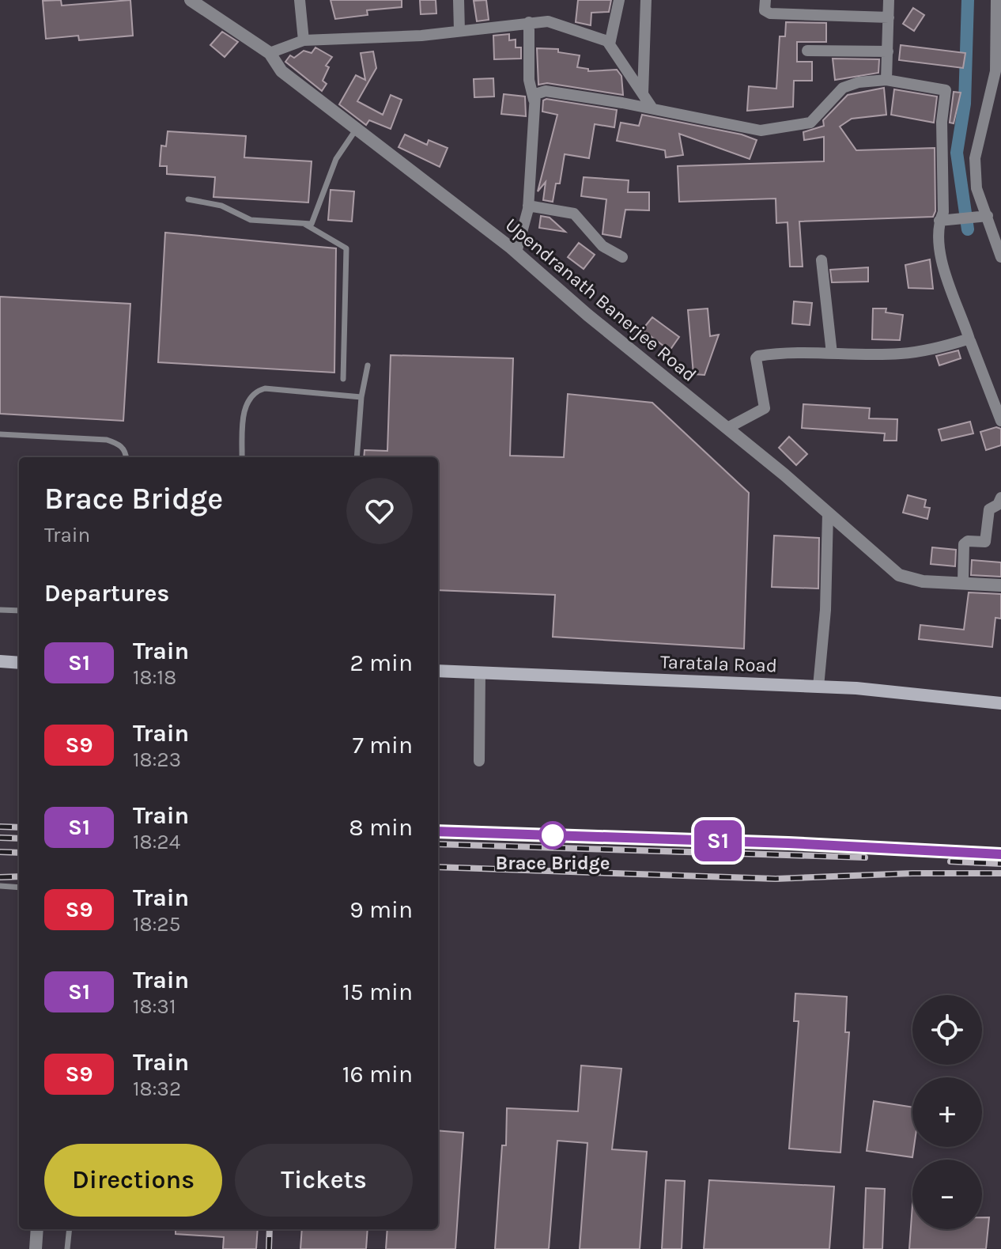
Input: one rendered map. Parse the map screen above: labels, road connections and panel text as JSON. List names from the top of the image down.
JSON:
{
  "streets": {
    "main road": ["Taratala Road"],
    "street": ["Upendranath Banerjee Road"]
  },
  "places": ["Brace Bridge"],
  "page": {
    "on_map": "S1",
    "heading": [
      ["Brace Bridge", "Train"],
      "Departures"
    ],
    "list": [
      {
        "mark": "S1",
        "name": "Train",
        "note": "18:18",
        "value": "2 min"
      },
      {
        "mark": "S9",
        "name": "Train",
        "note": "18:23",
        "value": "7 min"
      },
      {
        "mark": "S1",
        "name": "Train",
        "note": "18:24",
        "value": "8 min"
      },
      {
        "mark": "S9",
        "name": "Train",
        "note": "18:25",
        "value": "9 min"
      },
      {
        "mark": "S1",
        "name": "Train",
        "note": "18:31",
        "value": "15 min"
      },
      {
        "mark": "S9",
        "name": "Train",
        "note": "18:32",
        "value": "16 min"
      }
    ],
    "map_buttons": ["+", "−"],
    "buttons": ["Directions", "Tickets"]
  }
}
